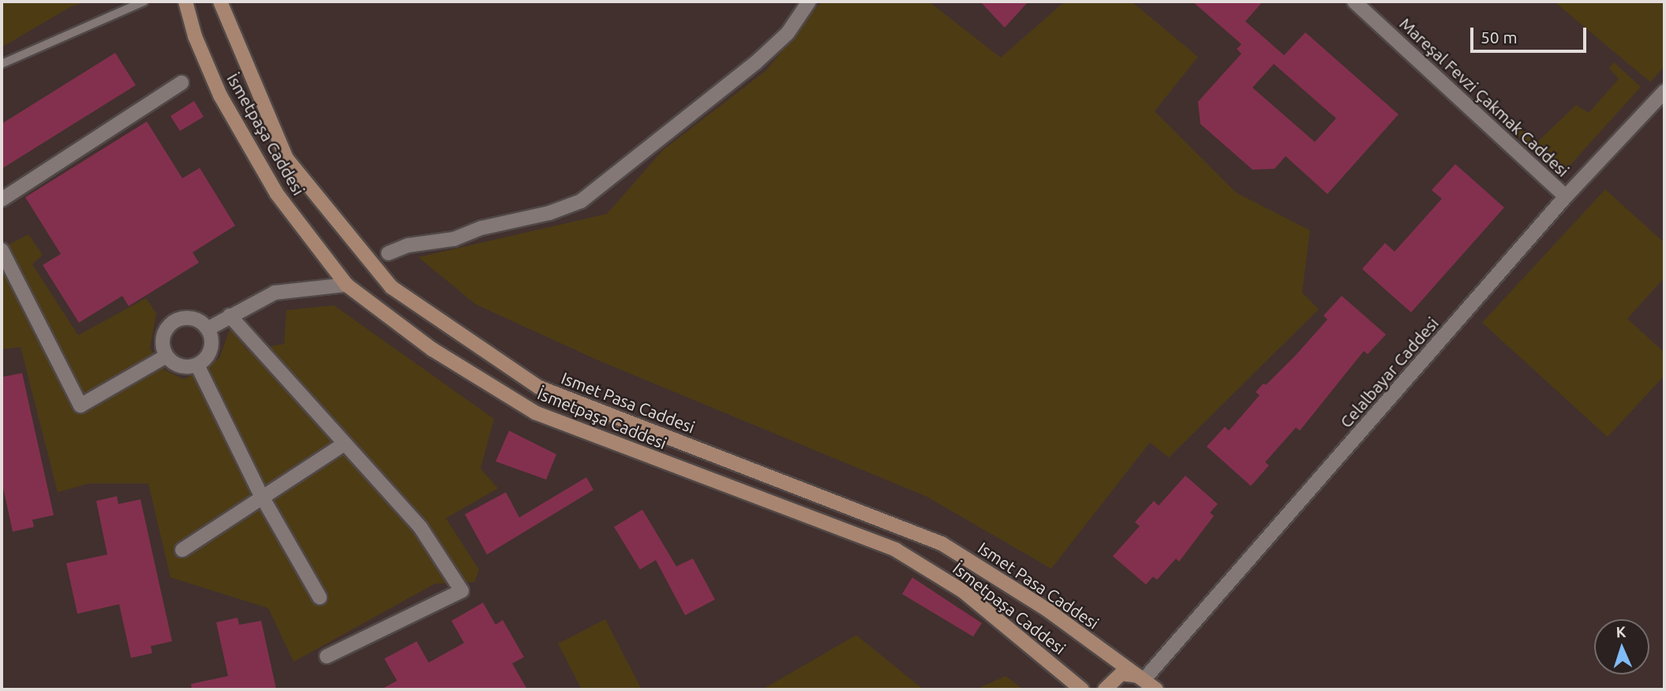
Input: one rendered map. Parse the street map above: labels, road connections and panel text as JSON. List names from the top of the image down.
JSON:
{
  "streets": {
    "main road": ["İsmetpaşa Caddesi", "Ismet Pasa Caddesi"],
    "street": ["Mareşal Fevzi Çakmak Caddesi", "Celalbayar Caddesi"]
  },
  "crossings": [
    ["Mareşal Fevzi Çakmak Caddesi", "Celalbayar Caddesi"],
    ["Celalbayar Caddesi", "Ismet Pasa Caddesi"]
  ],
  "scale_bar": "50 m",
  "north": "top"
}
